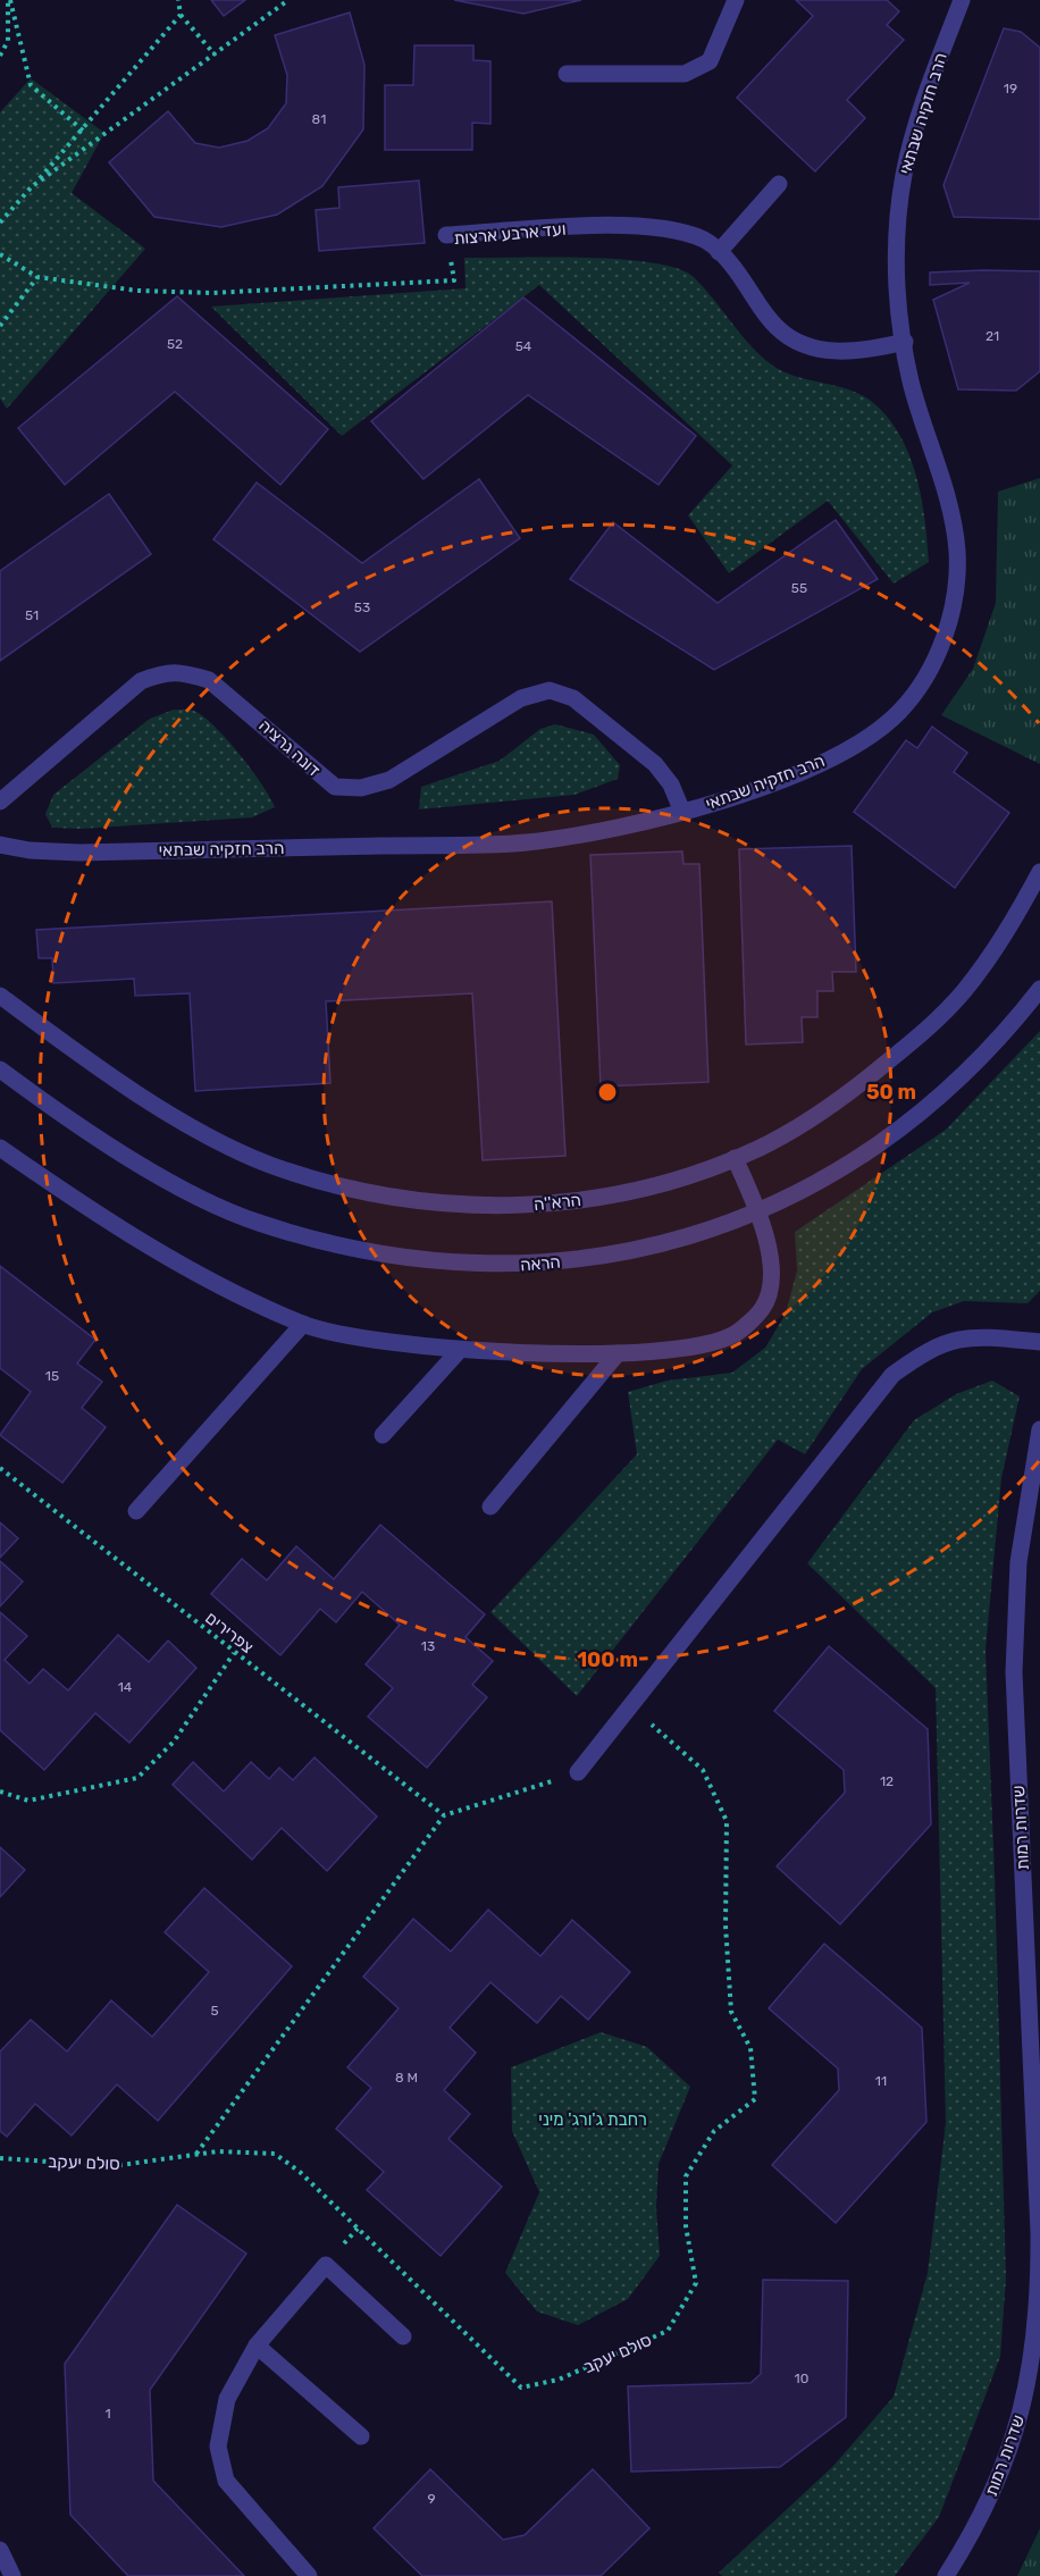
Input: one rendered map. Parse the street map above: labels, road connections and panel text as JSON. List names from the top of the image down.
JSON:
{
  "streets": {
    "street": [
      "הרב חזקיה שבתאי",
      "ועד ארבע ארצות",
      "דונה גרציה",
      "הרא''ה",
      "הראה",
      "שדרות רמות"
    ],
    "path": ["צפרירים", "סולם יעקב"]
  },
  "crossings": [
    ["הרב חזקיה שבתאי", "ועד ארבע ארצות"],
    ["הרב חזקיה שבתאי", "דונה גרציה"]
  ],
  "parks": ["רחבת ג'ורג' מיני"],
  "house_numbers": [
    "19",
    "81",
    "21",
    "52",
    "54",
    "55",
    "53",
    "51",
    "15",
    "13",
    "14",
    "12",
    "5",
    "8 M",
    "11",
    "10",
    "1",
    "9"
  ],
  "rings": ["50 m", "100 m"]
}
